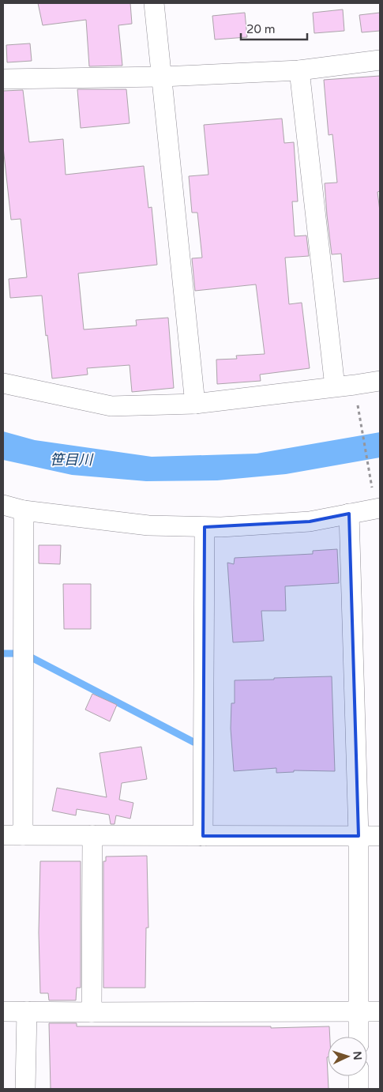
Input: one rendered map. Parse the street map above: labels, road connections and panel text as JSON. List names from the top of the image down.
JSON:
{
  "water": ["笹目川"],
  "scale_bar": "20 m",
  "north": "right"
}
